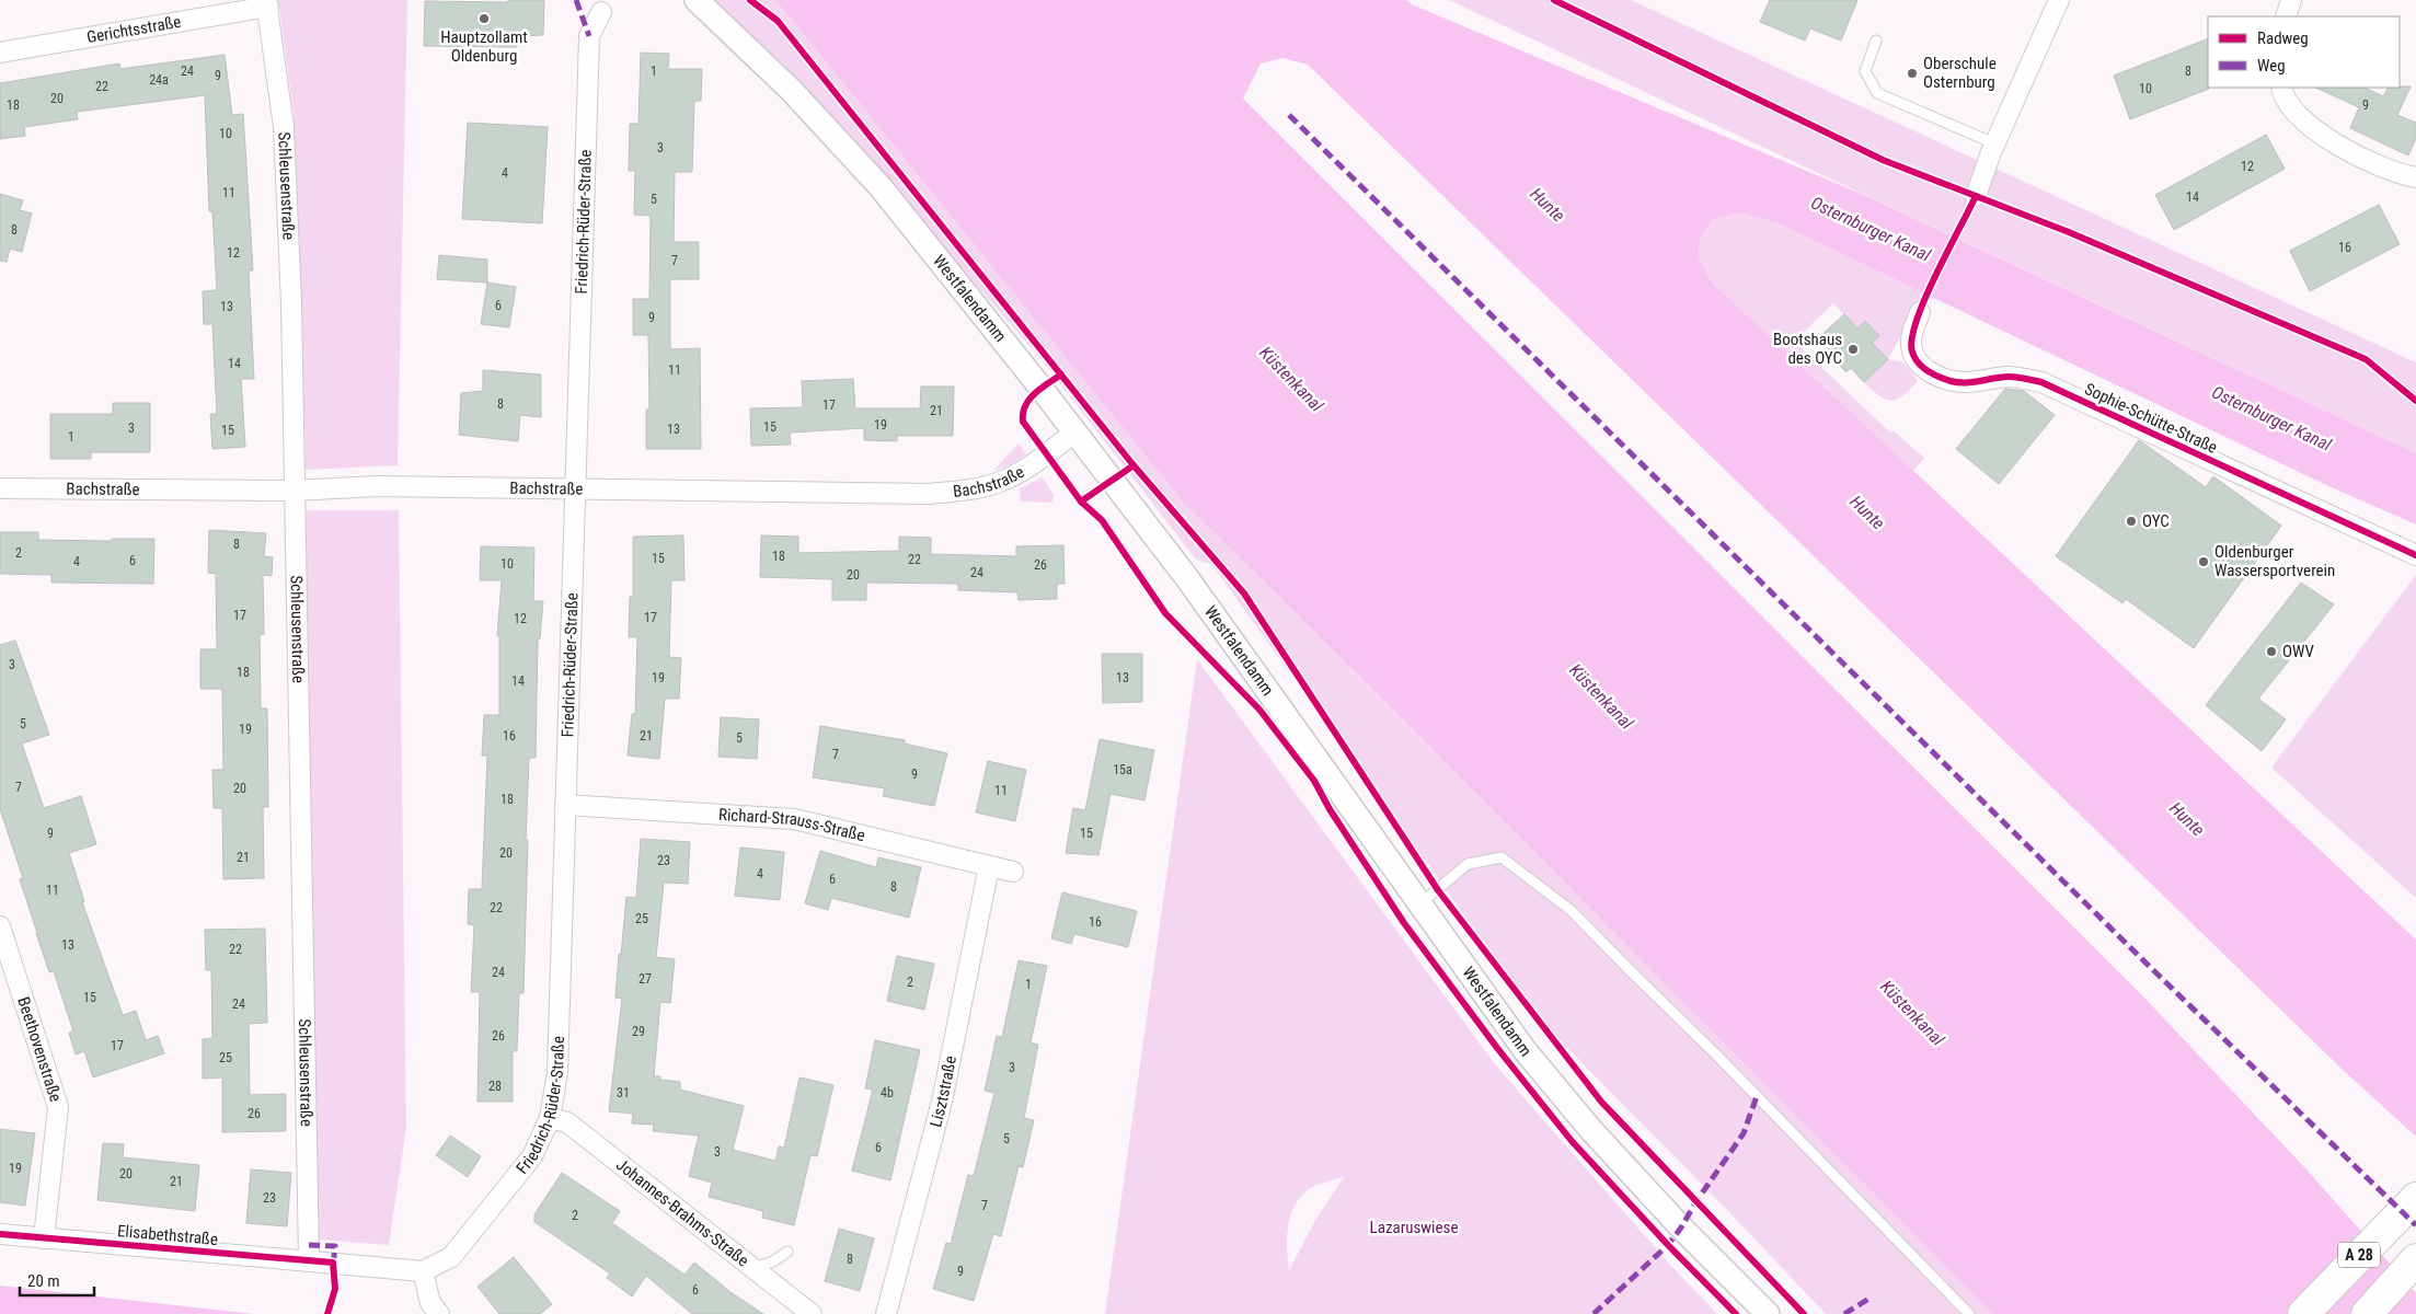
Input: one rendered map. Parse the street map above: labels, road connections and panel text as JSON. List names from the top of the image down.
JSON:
{
  "streets": {
    "highway": ["A 28"],
    "street": [
      "Gerichtsstraße",
      "Schleusenstraße",
      "Friedrich-Rüder-Straße",
      "Westfalendamm",
      "Sophie-Schütte-Straße",
      "Bachstraße",
      "Richard-Strauss-Straße",
      "Beethovenstraße",
      "Lisztstraße",
      "Johannes-Brahms-Straße",
      "Elisabethstraße"
    ]
  },
  "crossings": [
    ["Gerichtsstraße", "Schleusenstraße"],
    ["Schleusenstraße", "Bachstraße"],
    ["Schleusenstraße", "Elisabethstraße"],
    ["Friedrich-Rüder-Straße", "Bachstraße"],
    ["Friedrich-Rüder-Straße", "Richard-Strauss-Straße"],
    ["Friedrich-Rüder-Straße", "Johannes-Brahms-Straße"],
    ["Friedrich-Rüder-Straße", "Elisabethstraße"],
    ["Westfalendamm", "Bachstraße"],
    ["Richard-Strauss-Straße", "Lisztstraße"],
    ["Beethovenstraße", "Elisabethstraße"]
  ],
  "water": ["Hunte", "Osternburger Kanal", "Küstenkanal"],
  "parks": ["Lazaruswiese"],
  "places": [
    "Hauptzollamt Oldenburg",
    "Oberschule Osternburg",
    "Bootshaus des OYC",
    "OYC",
    "Oldenburger Wassersportverein",
    "OWV"
  ],
  "house_numbers": [
    "24",
    "1",
    "8",
    "9",
    "24a",
    "22",
    "10",
    "20",
    "18",
    "9",
    "10",
    "3",
    "12",
    "4",
    "11",
    "14",
    "5",
    "8",
    "16",
    "12",
    "7",
    "6",
    "13",
    "9",
    "14",
    "11",
    "8",
    "17",
    "21",
    "19",
    "15",
    "3",
    "13",
    "15",
    "1",
    "8",
    "2",
    "18",
    "15",
    "22",
    "6",
    "4",
    "10",
    "26",
    "24",
    "20",
    "17",
    "17",
    "12",
    "3",
    "18",
    "19",
    "13",
    "14",
    "5",
    "19",
    "16",
    "21",
    "5",
    "7",
    "15a",
    "9",
    "7",
    "20",
    "11",
    "18",
    "9",
    "15",
    "20",
    "21",
    "23",
    "4",
    "6",
    "8",
    "11",
    "22",
    "25",
    "16",
    "13",
    "22",
    "24",
    "27",
    "2",
    "1",
    "15",
    "24",
    "29",
    "26",
    "17",
    "25",
    "3",
    "28",
    "31",
    "4b",
    "26",
    "5",
    "6",
    "3",
    "19",
    "20",
    "21",
    "23",
    "7",
    "2",
    "8",
    "9",
    "6"
  ],
  "legend": ["Radweg", "Weg"],
  "scale_bar": "20 m"
}
